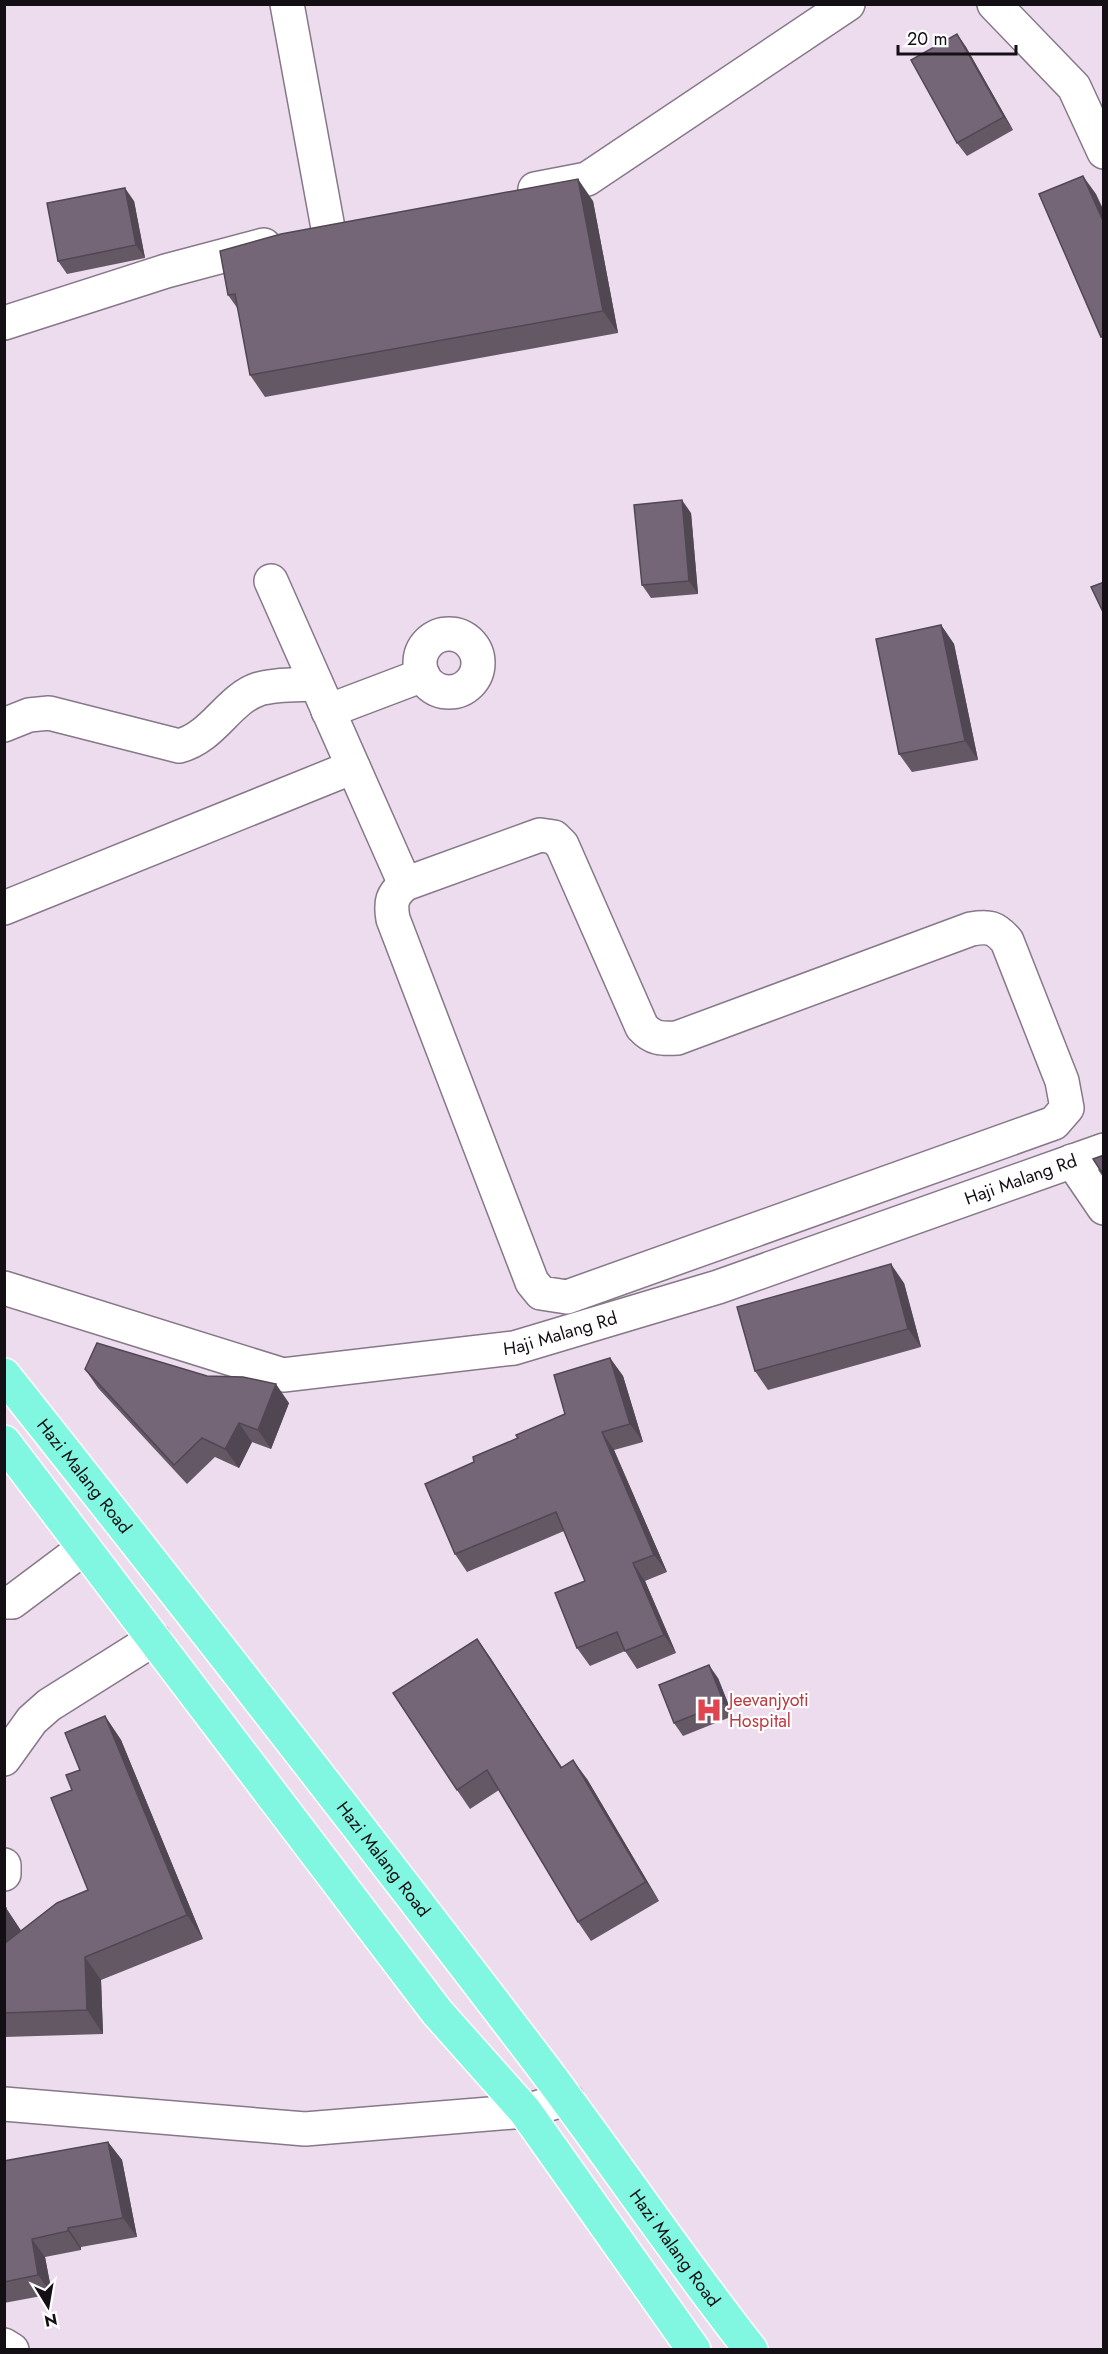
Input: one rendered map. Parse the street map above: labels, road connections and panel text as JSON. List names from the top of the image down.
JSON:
{
  "streets": {
    "main road": ["Hazi Malang Road"],
    "street": ["Haji Malang Rd"]
  },
  "places": {
    "hospital": ["Jeevanjyoti Hospital"]
  },
  "scale_bar": "20 m",
  "north": "bottom"
}
